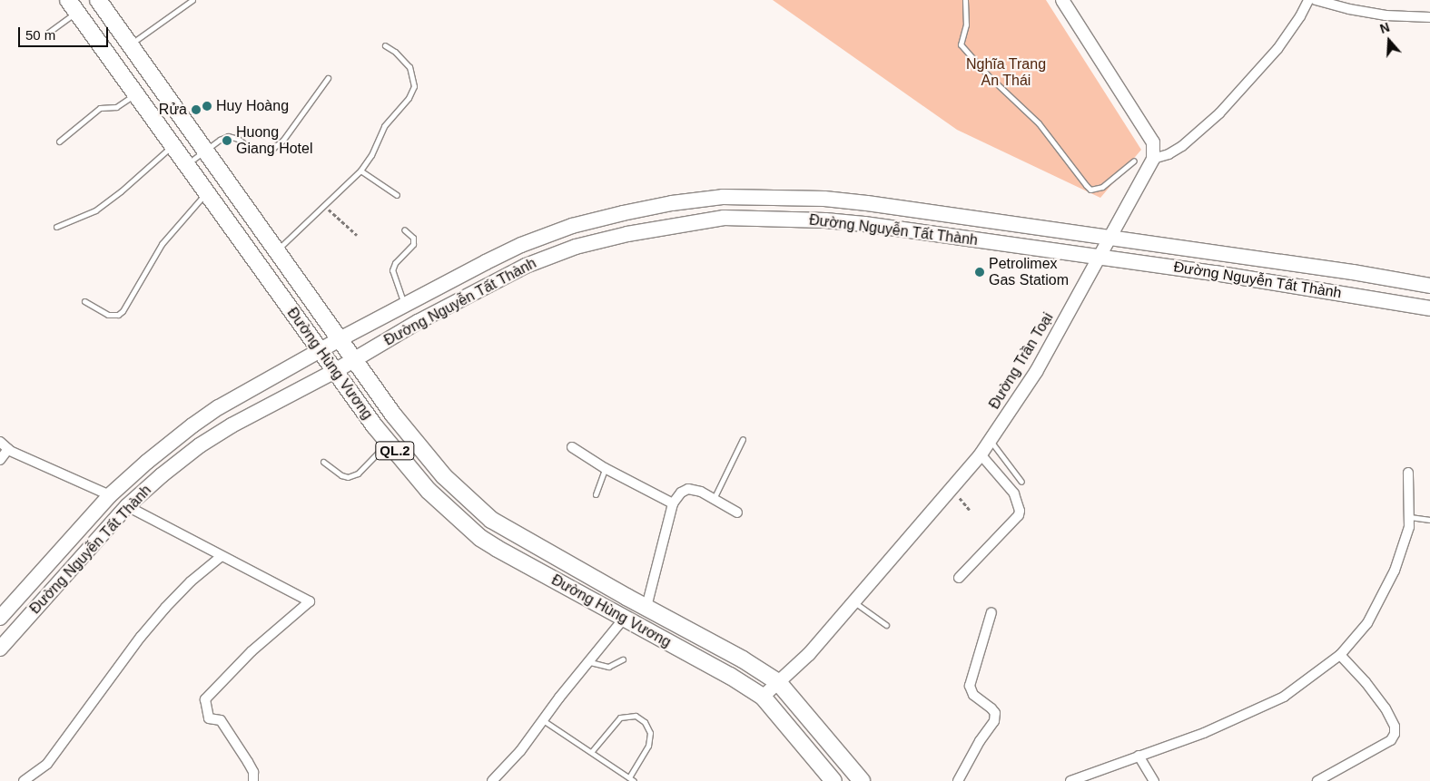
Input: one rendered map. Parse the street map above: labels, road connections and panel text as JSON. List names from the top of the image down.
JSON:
{
  "streets": {
    "highway": ["Đường Hùng Vương", "QL.2"],
    "main road": ["Đường Nguyễn Tất Thành"],
    "street": ["Đường Trần Toại"]
  },
  "crossings": [
    ["Đường Nguyễn Tất Thành", "Đường Trần Toại"],
    ["Đường Nguyễn Tất Thành", "Đường Hùng Vương"],
    ["Đường Trần Toại", "Đường Hùng Vương"]
  ],
  "parks": ["Nghĩa Trang An Thái"],
  "places": [
    "Huy Hoàng",
    "Rửa",
    "Huong Giang Hotel",
    "Petrolimex Gas Statiom"
  ],
  "scale_bar": "50 m",
  "north": "top"
}
